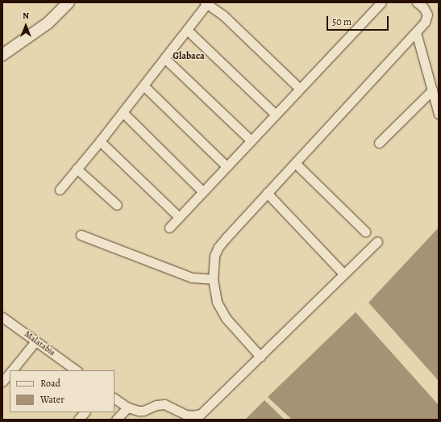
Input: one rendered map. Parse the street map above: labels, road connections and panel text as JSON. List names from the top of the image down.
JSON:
{
  "streets": {
    "street": ["Malatabis"]
  },
  "districts": ["Glabaca"],
  "legend": ["Road", "Water"],
  "scale_bar": "50 m",
  "north": "top"
}
